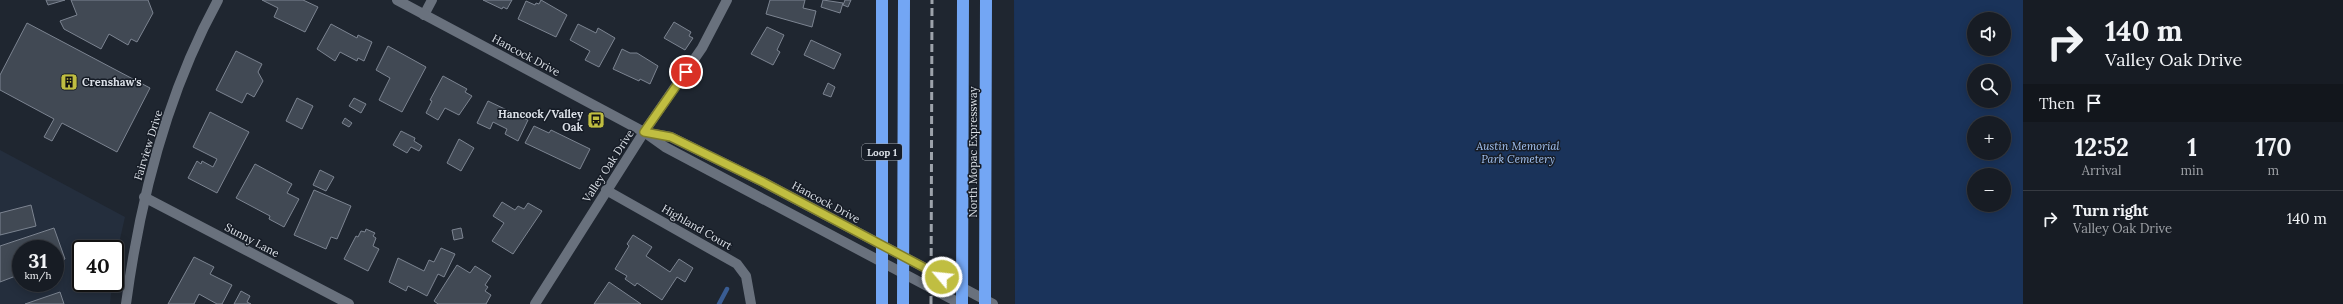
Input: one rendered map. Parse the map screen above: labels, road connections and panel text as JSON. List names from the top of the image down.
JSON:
{
  "streets": {
    "highway": ["Loop 1", "North Mopac Expressway"],
    "street": [
      "Hancock Drive",
      "Fairview Drive",
      "Valley Oak Drive",
      "Highland Court",
      "Sunny Lane"
    ]
  },
  "crossings": [
    ["Hancock Drive", "Valley Oak Drive"],
    ["Fairview Drive", "Sunny Lane"],
    ["Valley Oak Drive", "Highland Court"]
  ],
  "parks": ["Austin Memorial Park Cemetery"],
  "places": {
    "building": ["Crenshaw's"],
    "bus stop": ["Hancock/Valley Oak"]
  },
  "page": {
    "turn": ["140 m", "Valley Oak Drive"],
    "map_buttons": ["+", "−"],
    "then": "Then",
    "eta": [
      "12:52",
      "Arrival",
      "1",
      "min",
      "170",
      "m"
    ],
    "list": [
      {
        "name": "Turn right",
        "note": "Valley Oak Drive",
        "value": "140 m"
      }
    ],
    "speed": "31 km/h",
    "limit": "40"
  }
}
